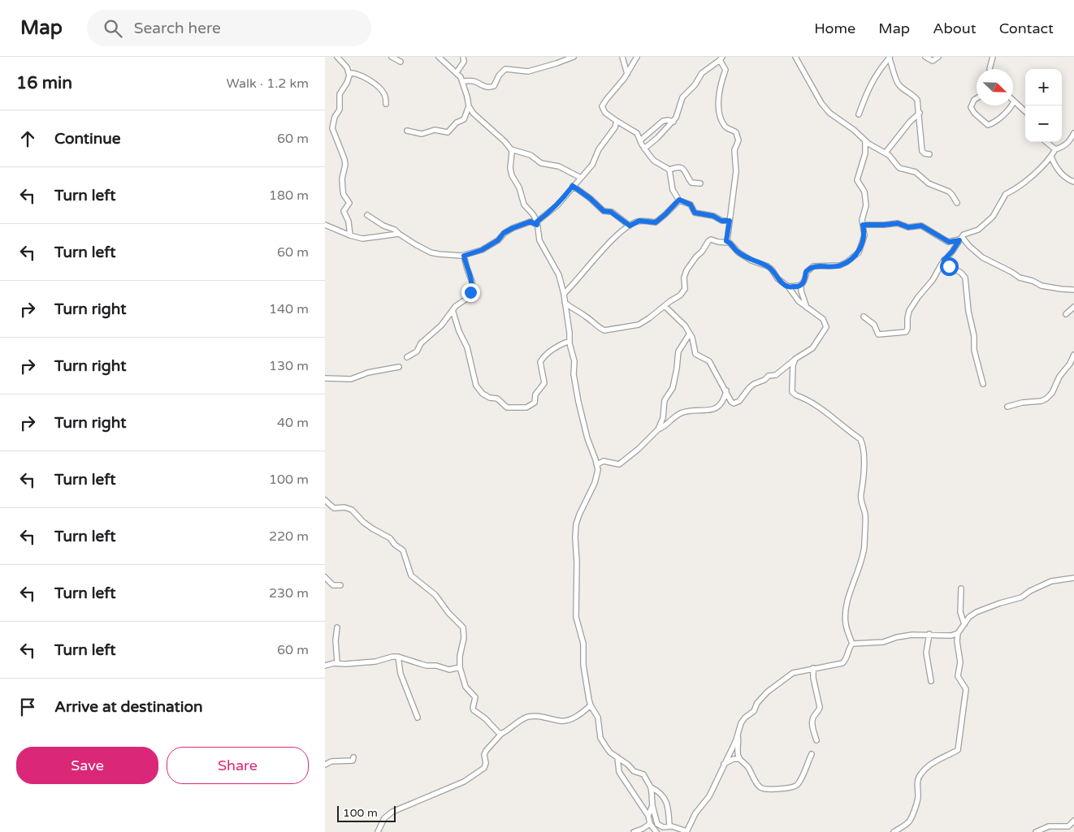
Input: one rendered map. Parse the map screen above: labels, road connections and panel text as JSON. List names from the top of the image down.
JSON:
{
  "scale_bar": "100 m",
  "north": "bottom right",
  "page": {
    "header": "Map",
    "search": "Search here",
    "nav": [
      "Home",
      "Map",
      "About",
      "Contact"
    ],
    "heading": ["16 min", "Walk · 1.2 km"],
    "map_buttons": ["+", "−"],
    "list": [
      ["Continue", "60 m"],
      ["Turn left", "180 m"],
      ["Turn left", "60 m"],
      ["Turn right", "140 m"],
      ["Turn right", "130 m"],
      ["Turn right", "40 m"],
      ["Turn left", "100 m"],
      ["Turn left", "220 m"],
      ["Turn left", "230 m"],
      ["Turn left", "60 m"],
      "Arrive at destination"
    ],
    "buttons": ["Save", "Share"],
    "scale": "100 m"
  }
}
